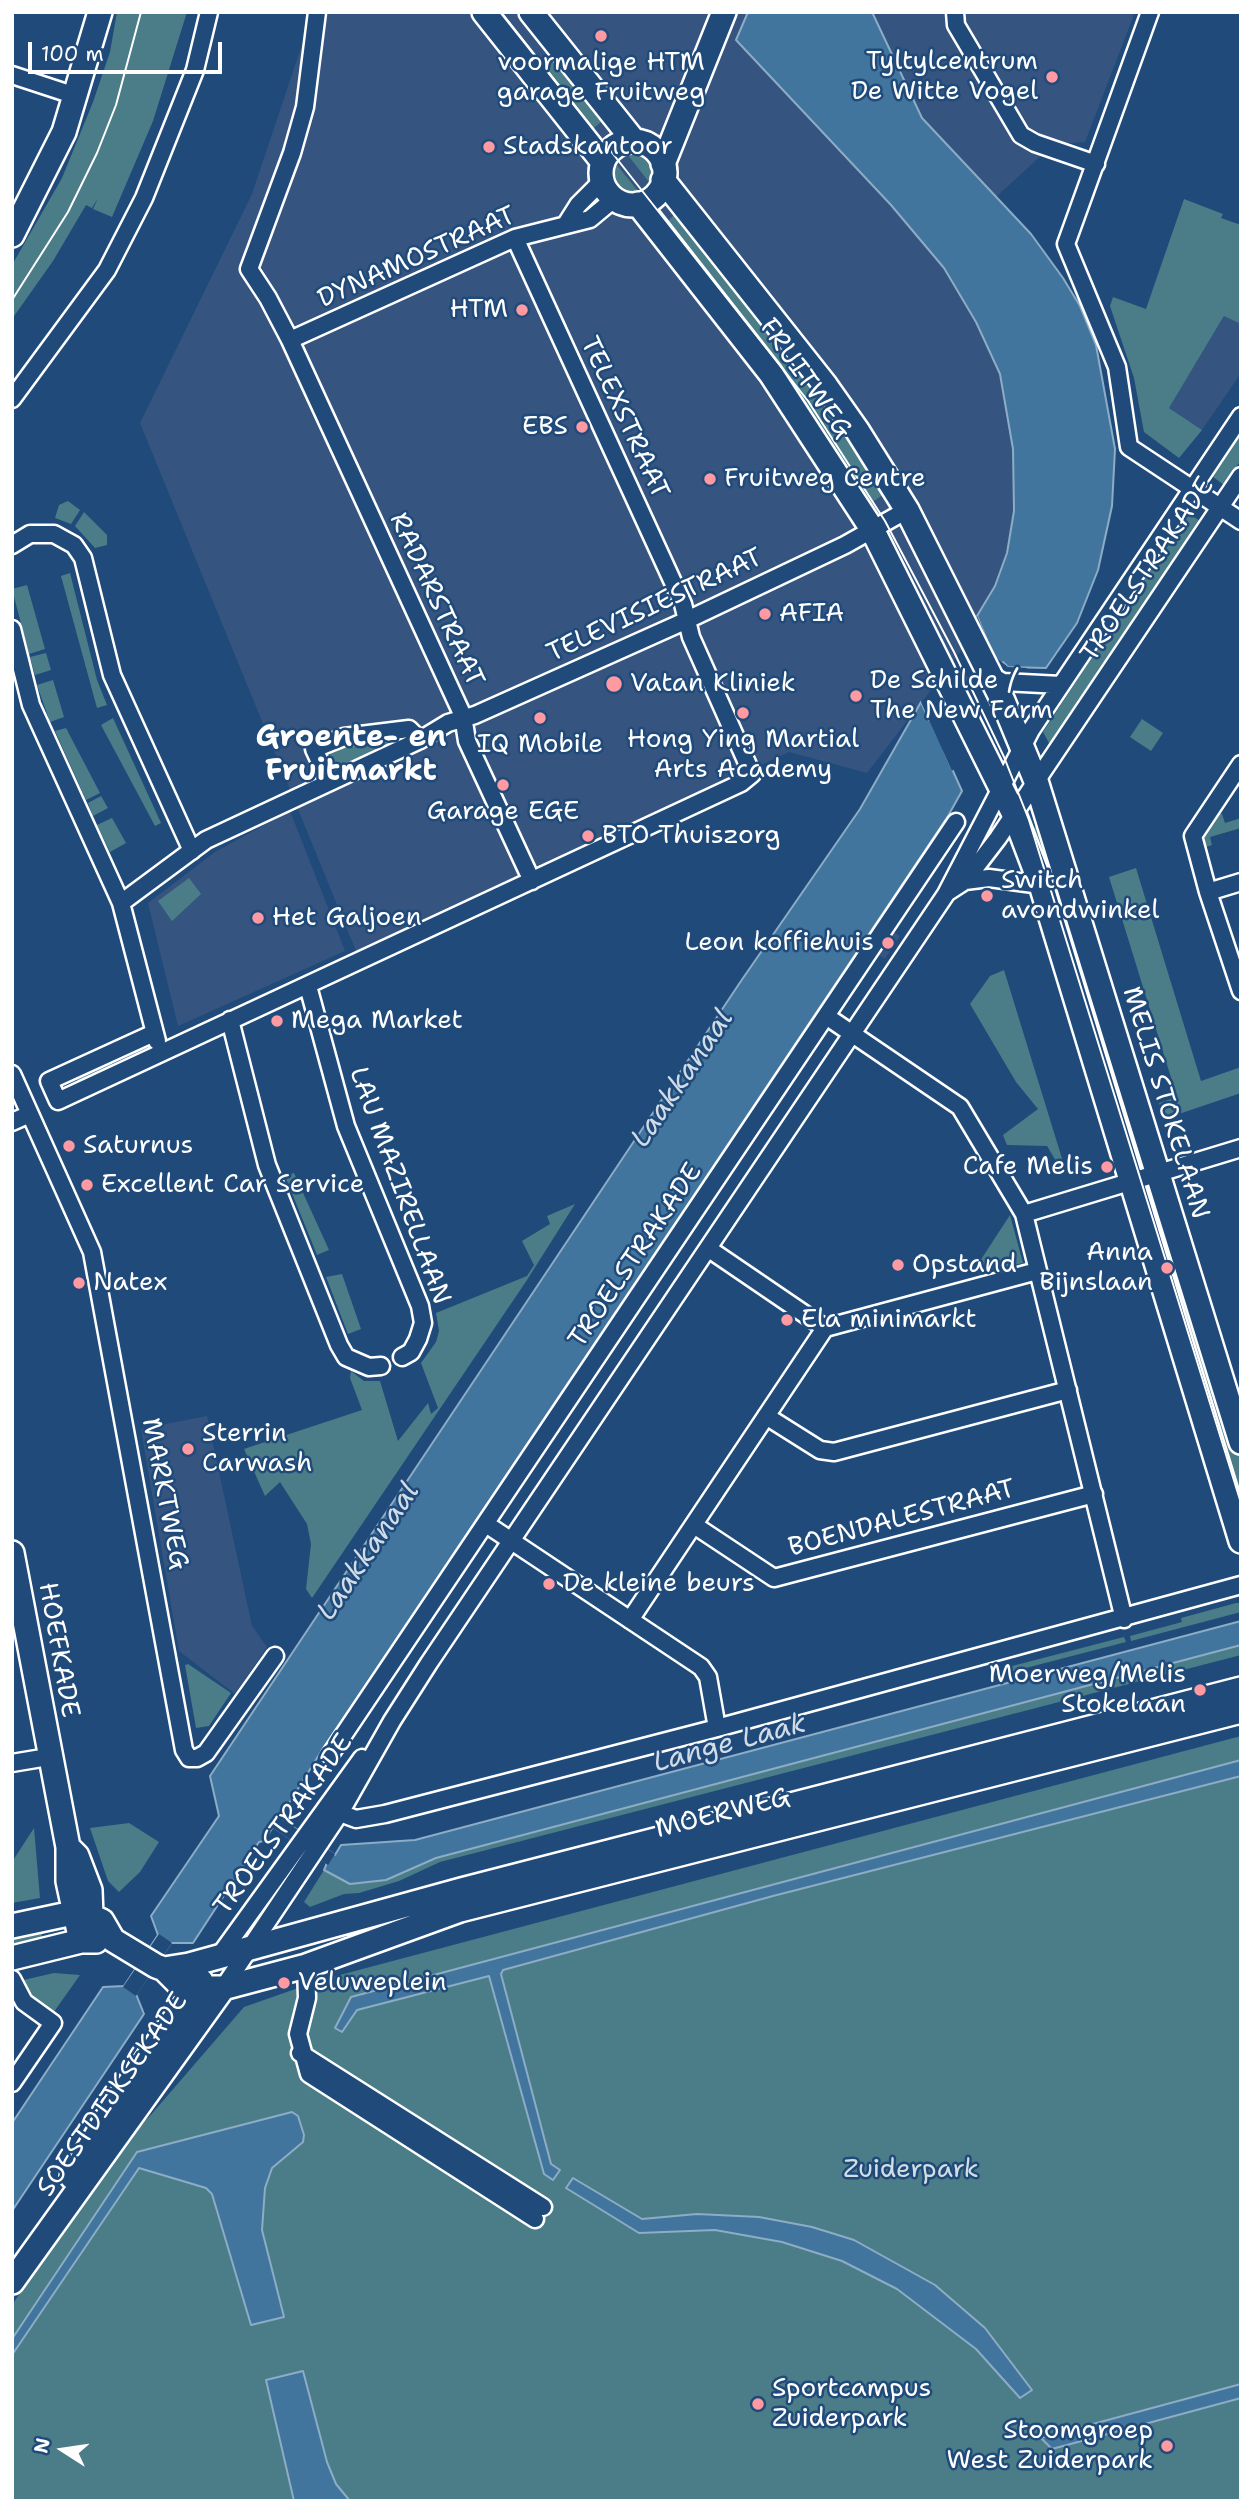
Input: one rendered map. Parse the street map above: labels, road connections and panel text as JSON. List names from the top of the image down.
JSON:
{
  "streets": {
    "street": [
      "DYNAMOSTRAAT",
      "FRUITWEG",
      "TELEXSTRAAT",
      "TROELSTRAKADE",
      "RADARSTRAAT",
      "TELEVISIESTRAAT",
      "MELIS STOKELAAN",
      "LAU MAZIRELLAAN",
      "MARKTWEG",
      "BOENDALESTRAAT",
      "HOEFKADE",
      "MOERWEG",
      "SOESTDIJKSEKADE"
    ]
  },
  "crossings": [
    ["DYNAMOSTRAAT", "FRUITWEG"],
    ["DYNAMOSTRAAT", "TELEXSTRAAT"],
    ["DYNAMOSTRAAT", "RADARSTRAAT"],
    ["FRUITWEG", "TROELSTRAKADE"],
    ["FRUITWEG", "TELEVISIESTRAAT"],
    ["FRUITWEG", "MELIS STOKELAAN"],
    ["TELEXSTRAAT", "TELEVISIESTRAAT"],
    ["TROELSTRAKADE", "MELIS STOKELAAN"],
    ["TROELSTRAKADE", "MOERWEG"],
    ["RADARSTRAAT", "TELEVISIESTRAAT"],
    ["MOERWEG", "SOESTDIJKSEKADE"]
  ],
  "districts": ["Groente- en Fruitmarkt"],
  "water": ["Laakkanaal", "Lange Laak"],
  "parks": ["Zuiderpark"],
  "places": [
    "voormalige HTM garage Fruitweg",
    "Tyltylcentrum De Witte Vogel",
    "Stadskantoor",
    "HTM",
    "EBS",
    "Fruitweg Centre",
    "AFIA",
    "Vatan Kliniek",
    "De Schilde / The New Farm",
    "Hong Ying Martial Arts Academy",
    "IQ Mobile",
    "Garage EGE",
    "BTO Thuiszorg",
    "Switch avondwinkel",
    "Het Galjoen",
    "Leon koffiehuis",
    "Mega Market",
    "Saturnus",
    "Cafe Melis",
    "Excellent Car Service",
    "Opstand",
    "Anna Bijnslaan",
    "Natex",
    "Ela minimarkt",
    "Sterrin Carwash",
    "De kleine beurs",
    "Moerweg/Melis Stokelaan",
    "Veluweplein",
    "Sportcampus Zuiderpark",
    "Stoomgroep West Zuiderpark"
  ],
  "scale_bar": "100 m",
  "north": "left"
}
